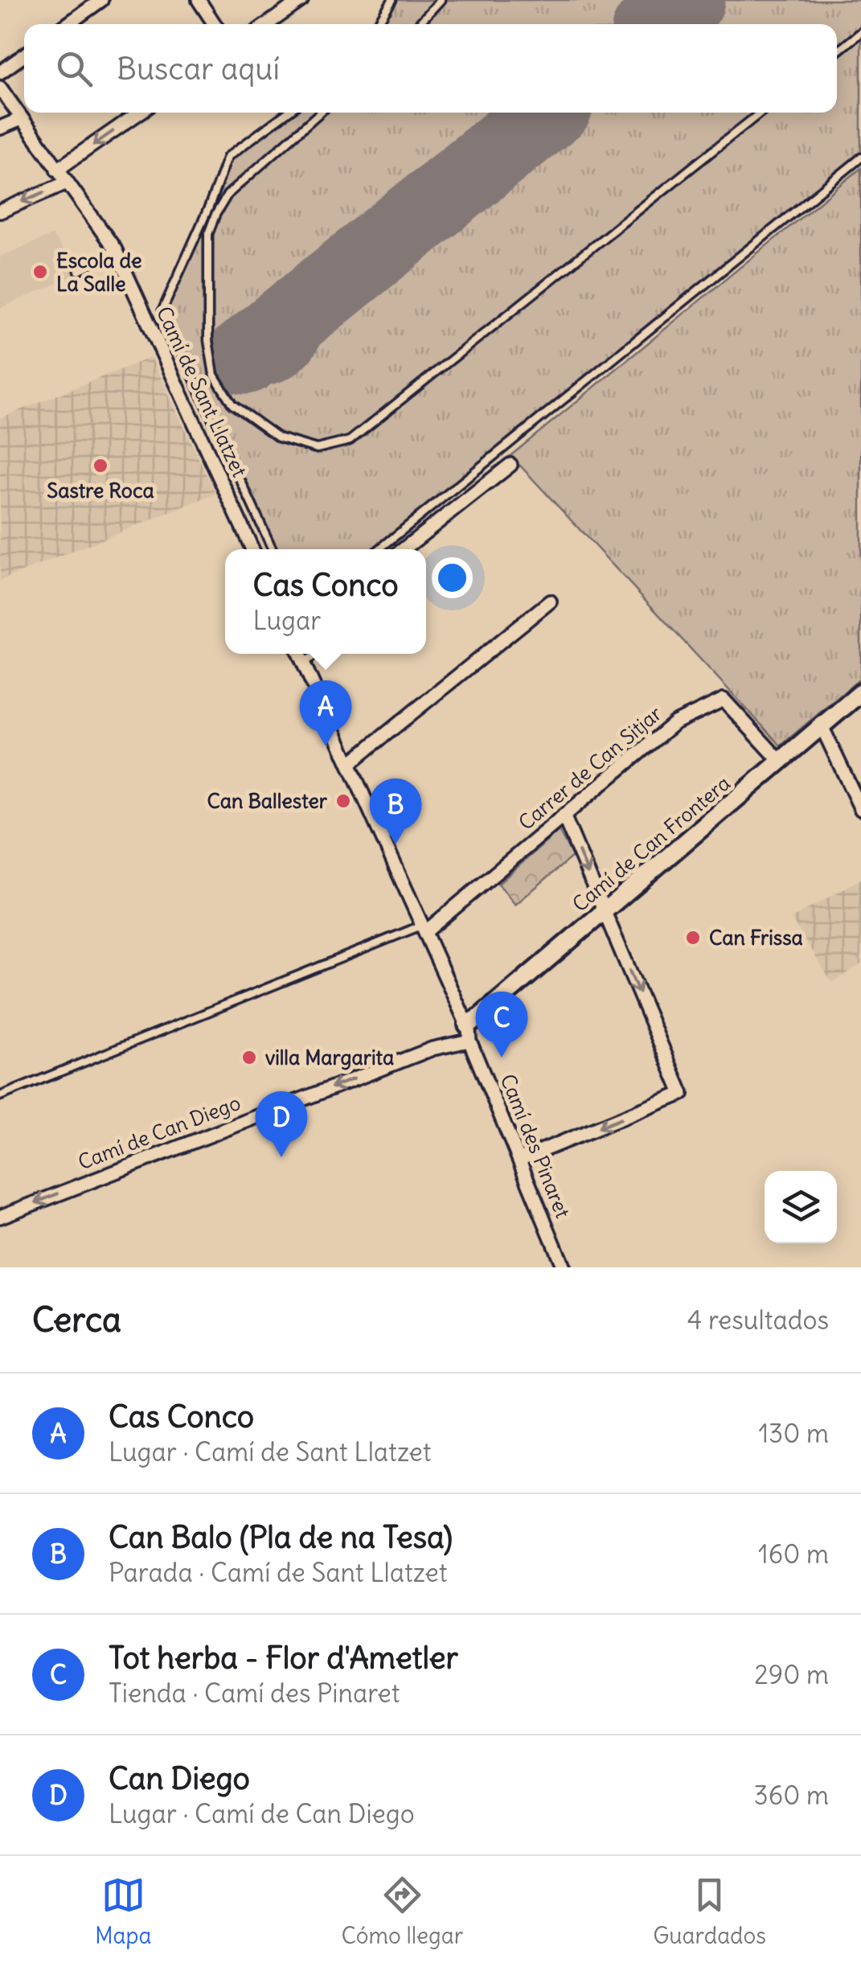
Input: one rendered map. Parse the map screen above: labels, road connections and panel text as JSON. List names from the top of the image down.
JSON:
{
  "streets": {
    "street": [
      "Camí de Sant Llatzet",
      "Carrer de Can Sitjar",
      "Camí de Can Frontera",
      "Camí de Can Diego",
      "Camí des Pinaret"
    ]
  },
  "crossings": [
    ["Carrer de Can Sitjar", "Camí de Can Frontera"],
    ["Camí de Can Frontera", "Camí de Can Diego"],
    ["Camí de Can Frontera", "Camí des Pinaret"],
    ["Camí de Can Diego", "Camí des Pinaret"]
  ],
  "one_way": ["Camí de Can Diego"],
  "places": [
    "Escola de La Salle",
    "Sastre Roca",
    "Can Ballester",
    "Can Frissa",
    "villa Margarita"
  ],
  "page": {
    "search": "Buscar aquí",
    "popup": ["Cas Conco", "Lugar"],
    "pins": [
      "A",
      "B",
      "C",
      "D"
    ],
    "heading": ["Cerca", "4 resultados"],
    "list": [
      {
        "mark": "A",
        "name": "Cas Conco",
        "note": "Lugar · Camí de Sant Llatzet",
        "value": "130 m"
      },
      {
        "mark": "B",
        "name": "Can Balo (Pla de na Tesa)",
        "note": "Parada · Camí de Sant Llatzet",
        "value": "160 m"
      },
      {
        "mark": "C",
        "name": "Tot herba - Flor d'Ametler",
        "note": "Tienda · Camí des Pinaret",
        "value": "290 m"
      },
      {
        "mark": "D",
        "name": "Can Diego",
        "note": "Lugar · Camí de Can Diego",
        "value": "360 m"
      }
    ],
    "nav": ["Mapa", "Cómo llegar", "Guardados"]
  }
}
